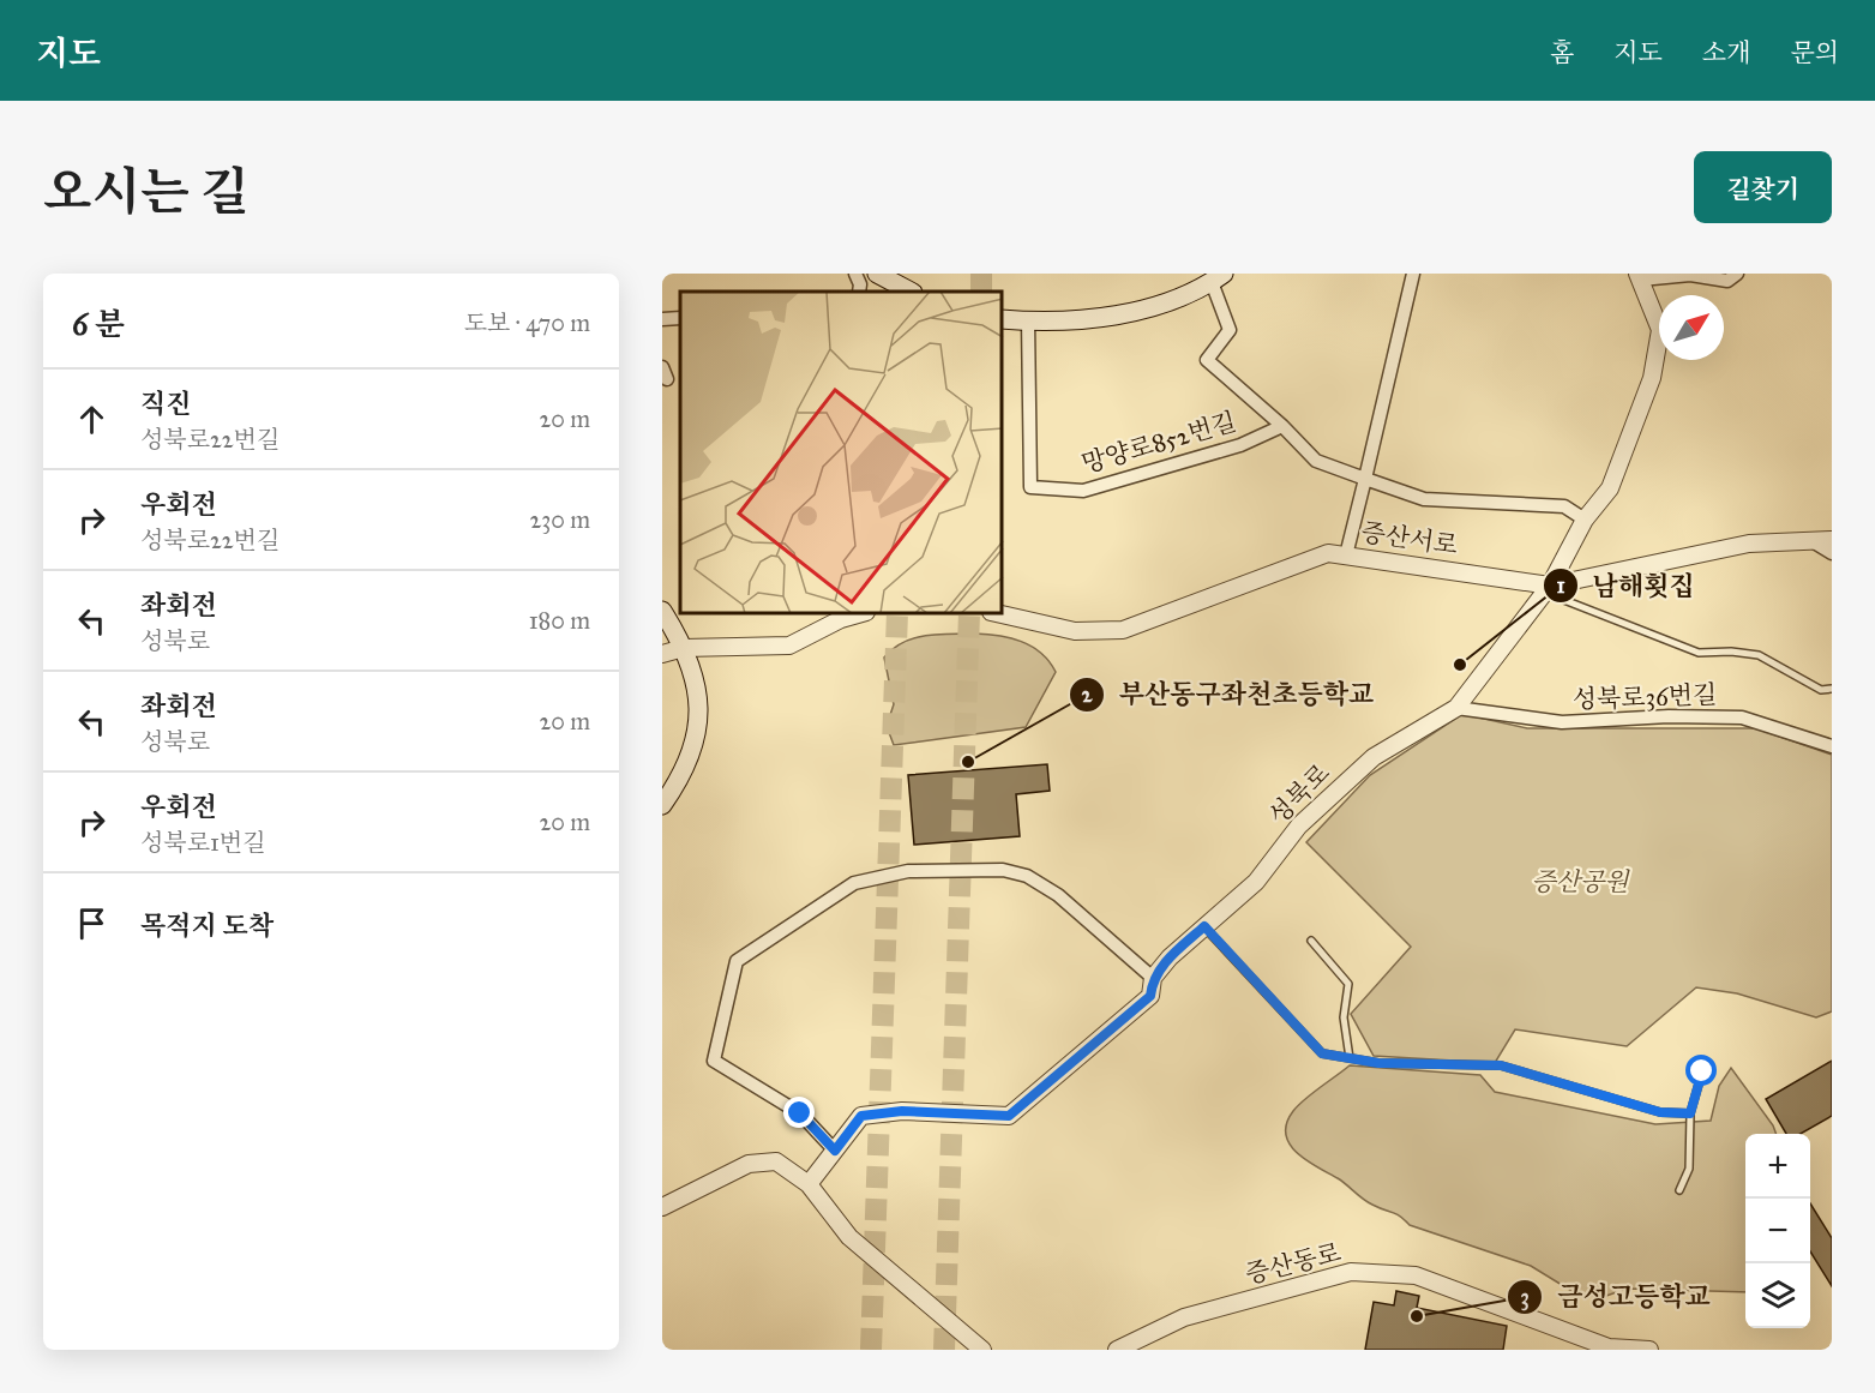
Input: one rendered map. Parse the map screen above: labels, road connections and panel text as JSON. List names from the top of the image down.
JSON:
{
  "streets": {
    "street": [
      "망양로852번길",
      "증산서로",
      "성북로36번길",
      "성북로",
      "증산동로"
    ]
  },
  "crossings": [
    ["증산서로", "성북로"],
    ["성북로36번길", "성북로"]
  ],
  "parks": ["증산공원"],
  "places": ["남해횟집", "부산동구좌천초등학교", "금성고등학교"],
  "north": "top right",
  "page": {
    "header": "지도",
    "nav": [
      "홈",
      "지도",
      "소개",
      "문의"
    ],
    "title": "오시는 길",
    "buttons": "길찾기",
    "heading": ["6 분", "도보 · 470 m"],
    "list": [
      ["직진", "성북로22번길", "20 m"],
      ["우회전", "성북로22번길", "230 m"],
      ["좌회전", "성북로", "180 m"],
      ["좌회전", "성북로", "20 m"],
      ["우회전", "성북로1번길", "20 m"],
      "목적지 도착"
    ],
    "map_buttons": ["+", "−"]
  }
}
